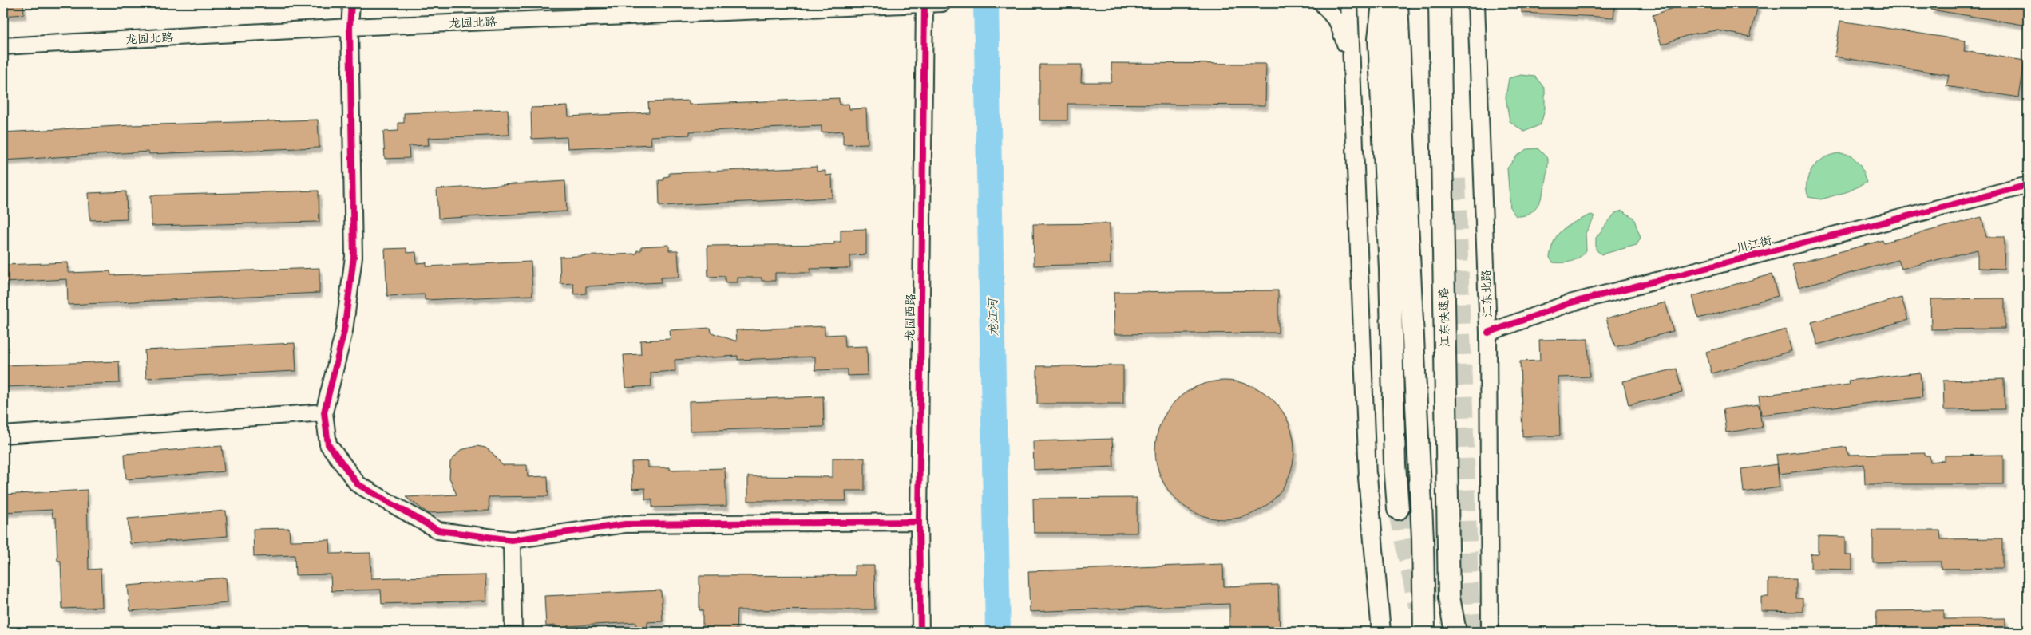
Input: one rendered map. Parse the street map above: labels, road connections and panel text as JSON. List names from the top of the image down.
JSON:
{
  "streets": {
    "highway": ["江东快速路"],
    "main road": [
      "龙园北路",
      "川江街",
      "江东北路",
      "龙园西路"
    ]
  },
  "crossings": [
    ["龙园北路", "龙园西路"],
    ["川江街", "江东北路"]
  ],
  "water": ["龙江河"]
}
